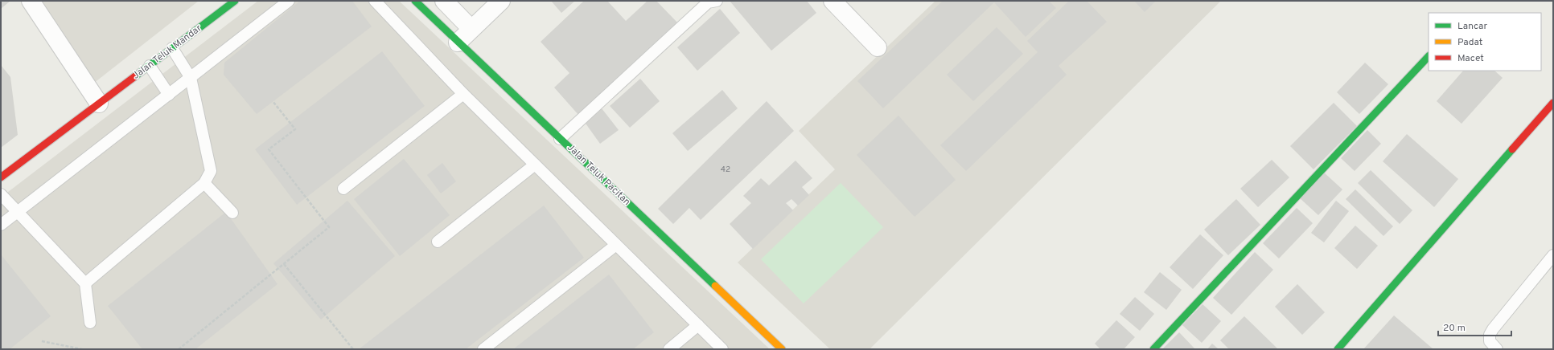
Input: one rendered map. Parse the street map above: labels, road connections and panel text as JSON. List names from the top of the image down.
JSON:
{
  "streets": {
    "street": ["Jalan Teluk Mandar", "Jalan Teluk Pacitan"]
  },
  "house_numbers": ["42"],
  "legend": ["Lancar", "Padat", "Macet"],
  "scale_bar": "20 m"
}
